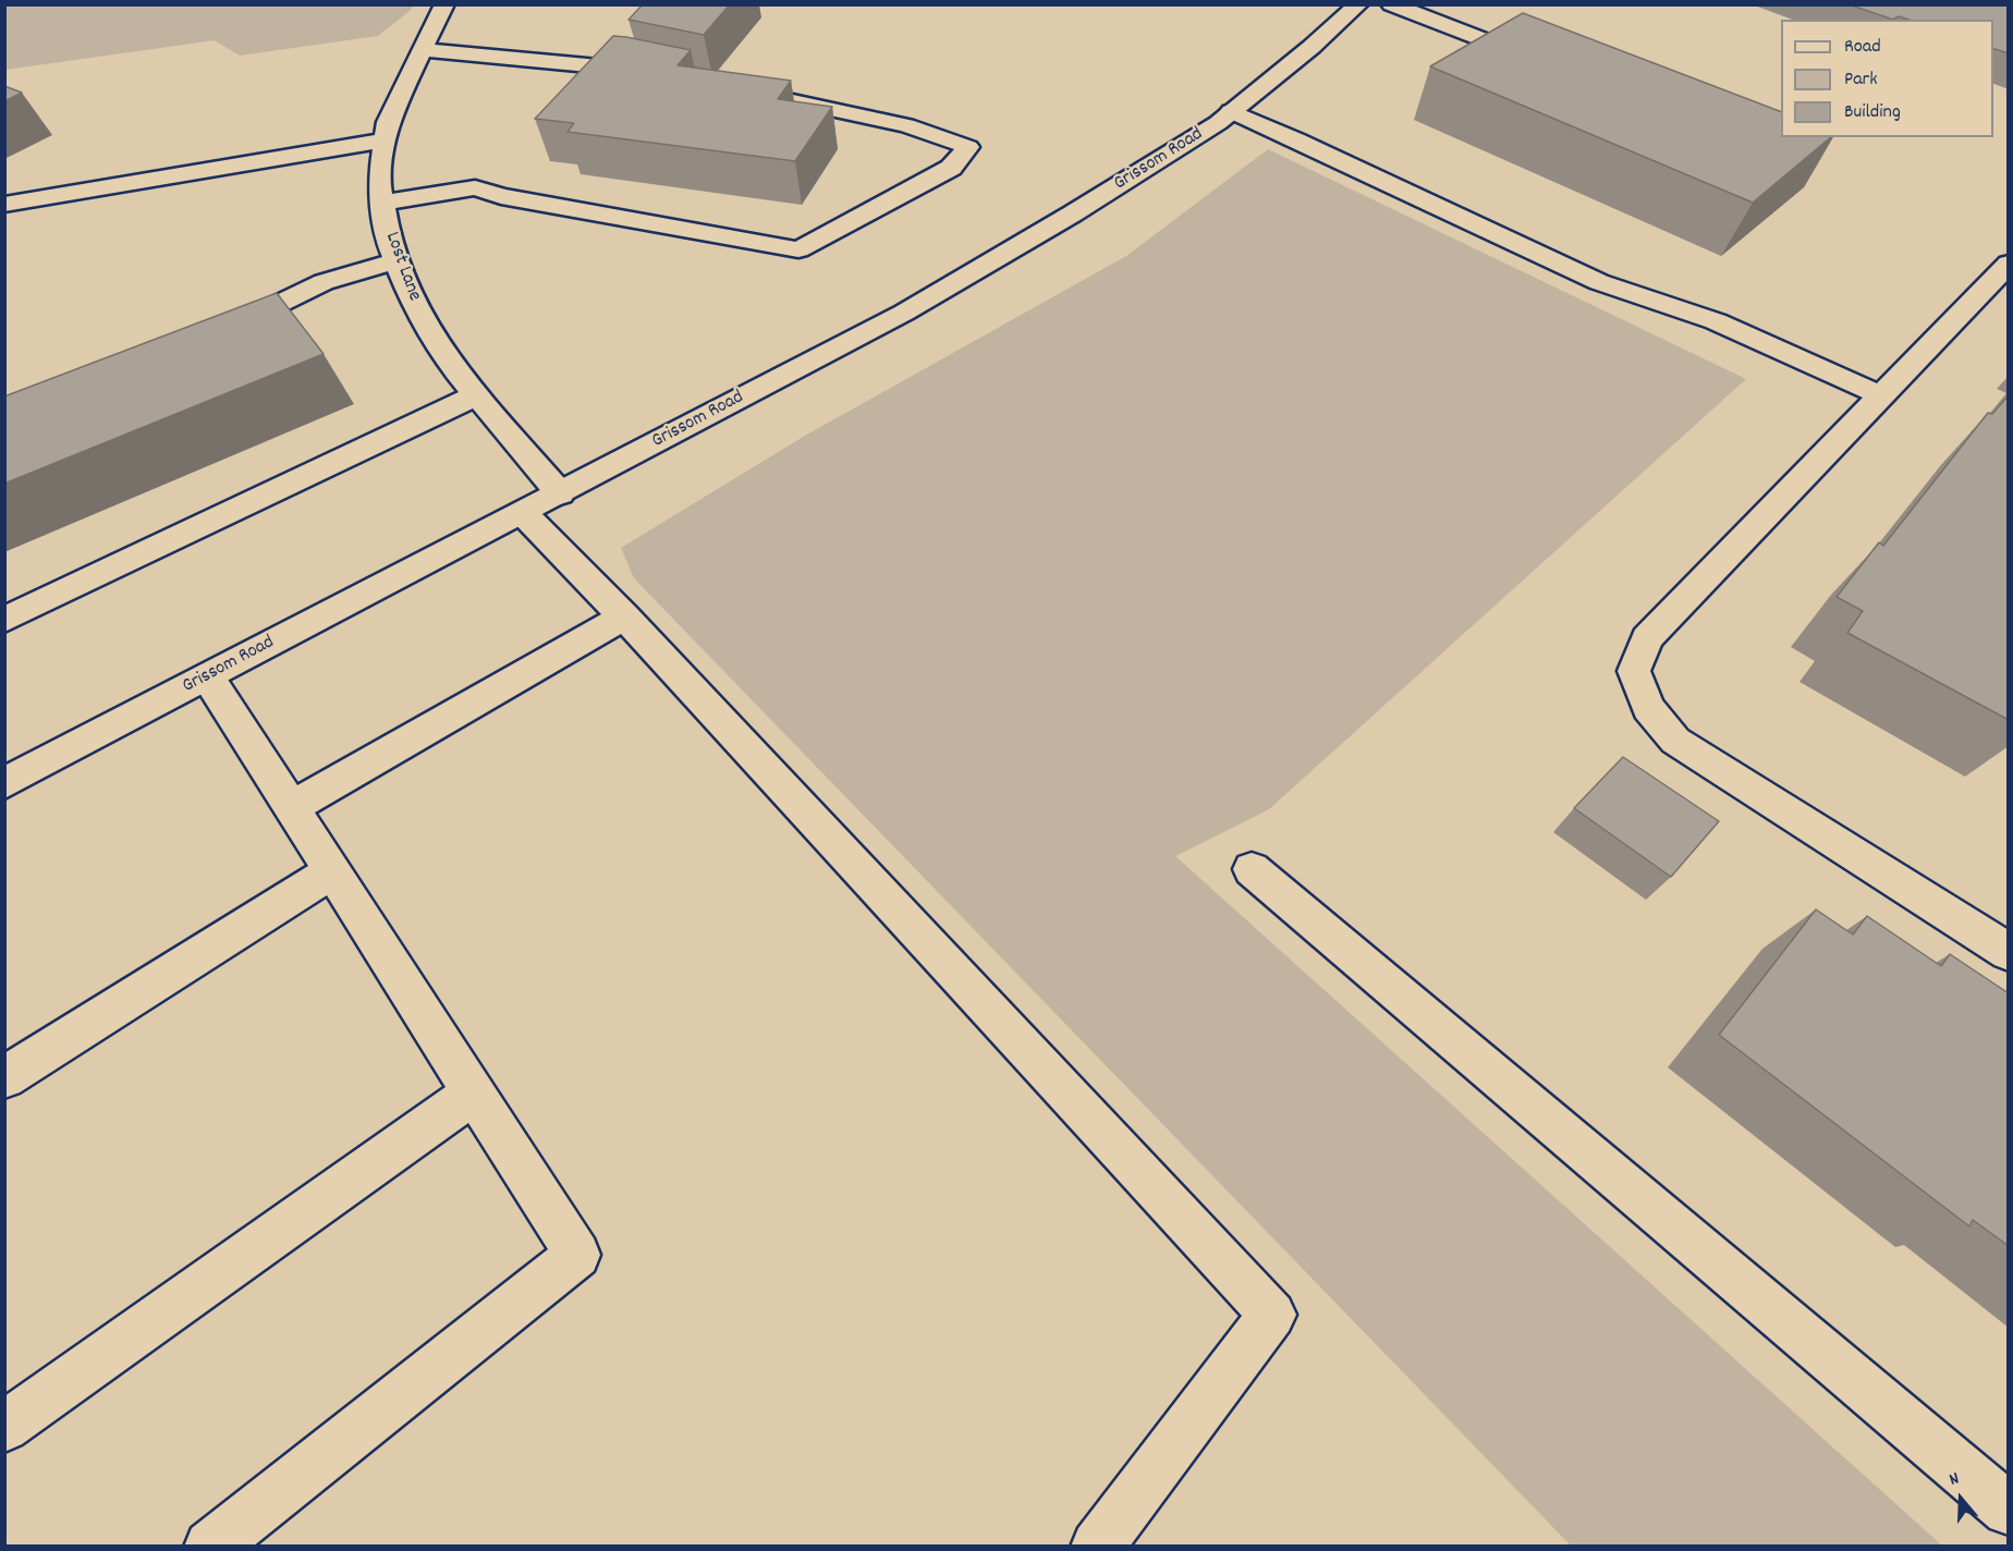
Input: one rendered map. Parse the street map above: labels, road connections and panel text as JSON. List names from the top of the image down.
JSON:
{
  "streets": {
    "main road": ["Grissom Road", "Lost Lane"]
  },
  "crossings": [
    ["Grissom Road", "Lost Lane"]
  ],
  "legend": ["Road", "Park", "Building"],
  "north": "top"
}
